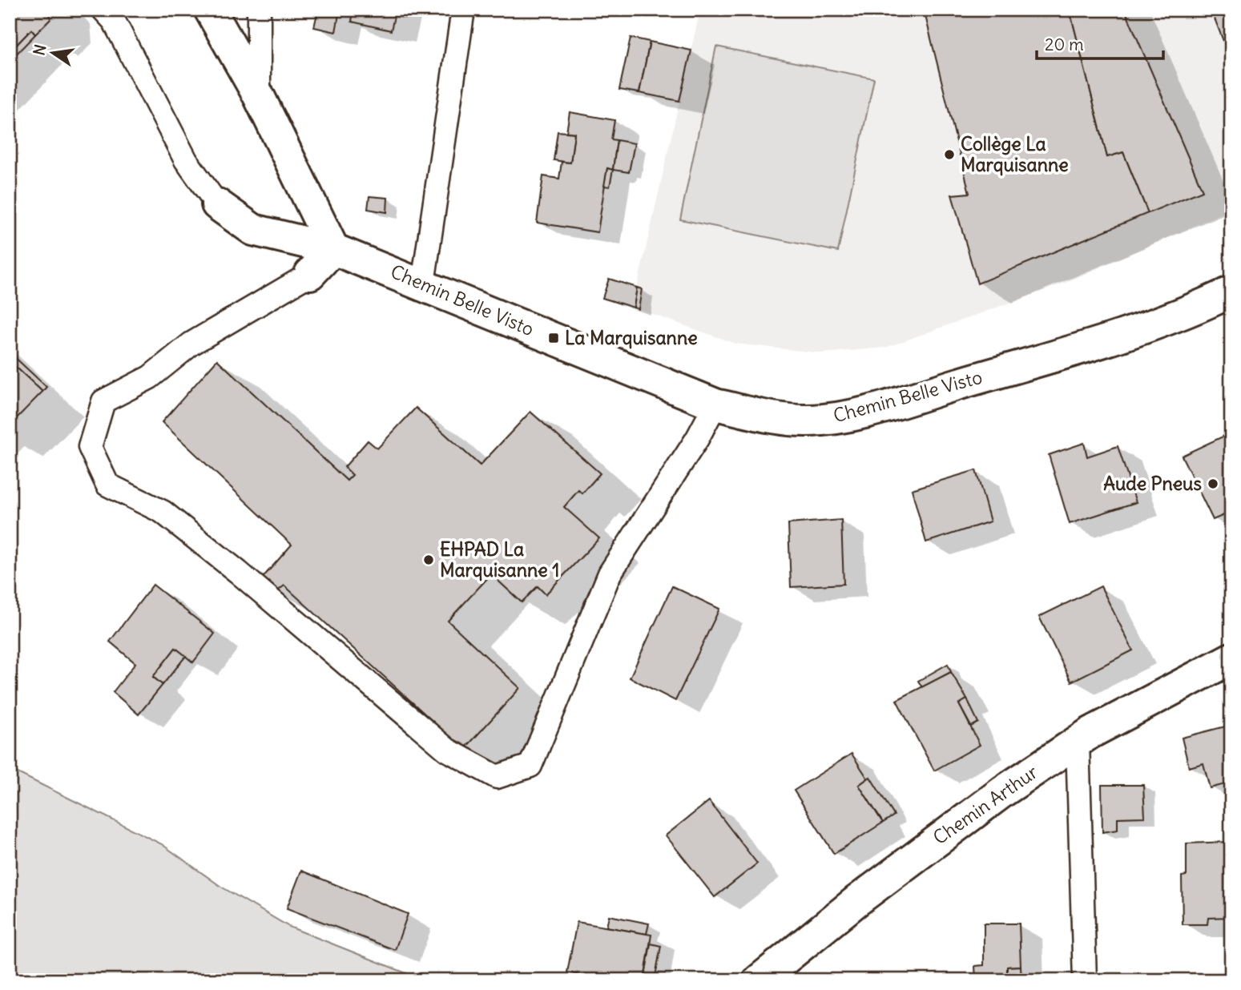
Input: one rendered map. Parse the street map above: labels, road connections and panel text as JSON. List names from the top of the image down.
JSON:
{
  "streets": {
    "street": ["Chemin Belle Visto", "Chemin Arthur"]
  },
  "places": {
    "other": ["Collège La Marquisanne", "Aude Pneus", "EHPAD La Marquisanne 1"],
    "transit": ["La Marquisanne"]
  },
  "scale_bar": "20 m",
  "north": "left"
}
